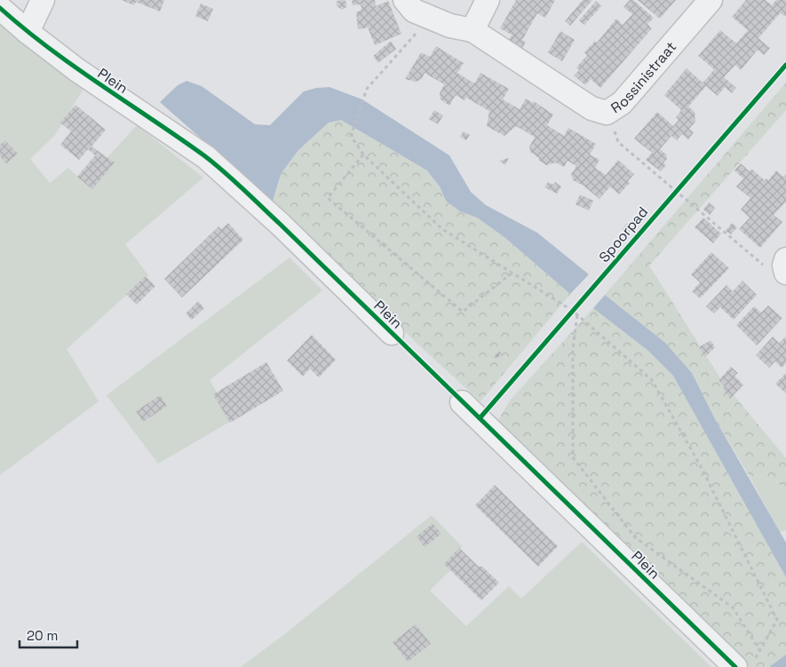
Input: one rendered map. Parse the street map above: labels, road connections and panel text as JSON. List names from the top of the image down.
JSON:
{
  "streets": {
    "street": ["Rossinistraat", "Plein"],
    "cycle path": ["Spoorpad"]
  },
  "scale_bar": "20 m"
}
